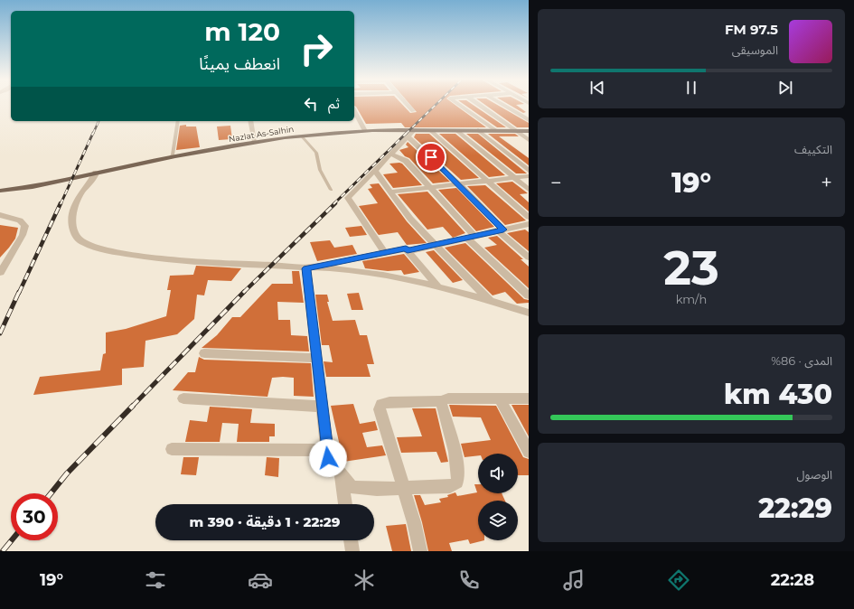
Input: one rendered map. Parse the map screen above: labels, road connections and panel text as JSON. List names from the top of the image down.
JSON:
{
  "streets": {
    "main road": ["Nazlat As-Salhin"]
  },
  "page": {
    "turn": ["120 m", "انعطف يمينًا"],
    "song": ["97.5 FM", "الموسيقى"],
    "then": "ثم",
    "tile": [
      "التكييف",
      ["23", "km/h"],
      ["المدى · 86%", "430 km"],
      ["الوصول", "22:29"]
    ],
    "heat": ["−", "19°", "+"],
    "limit": "30",
    "trip": "22:29 · 1 دقيقة · 390 m",
    "tabs": ["22:28", "19°"]
  }
}
